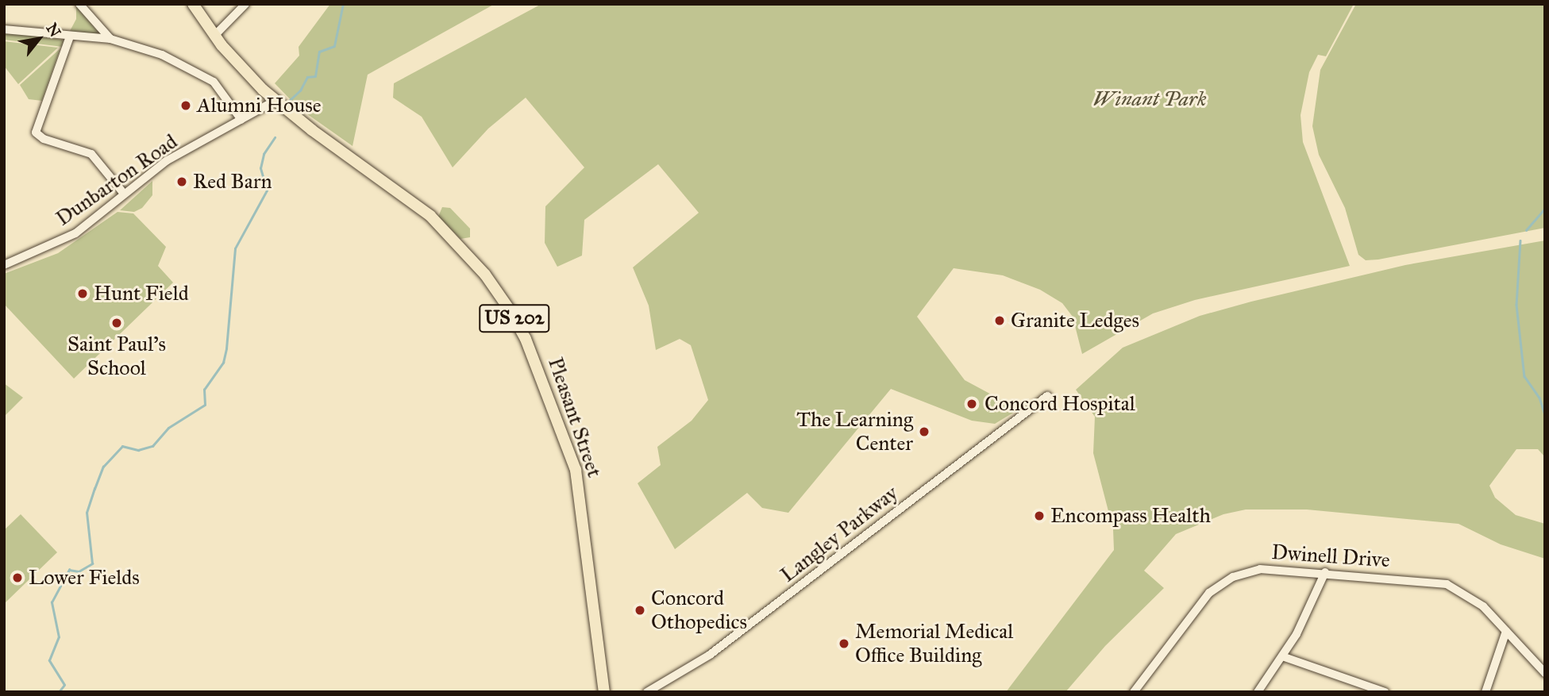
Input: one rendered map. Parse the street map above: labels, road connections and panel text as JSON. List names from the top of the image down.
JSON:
{
  "streets": {
    "main road": ["US 202", "Pleasant Street"],
    "street": ["Dunbarton Road", "Langley Parkway", "Dwinell Drive"]
  },
  "crossings": [
    ["Dunbarton Road", "US 202"],
    ["Dunbarton Road", "Pleasant Street"],
    ["US 202", "Pleasant Street"]
  ],
  "parks": ["Winant Park"],
  "places": [
    "Alumni House",
    "Red Barn",
    "Hunt Field",
    "Granite Ledges",
    "Saint Paul's School",
    "Concord Hospital",
    "The Learning Center",
    "Encompass Health",
    "Lower Fields",
    "Concord Othopedics",
    "Memorial Medical Office Building"
  ],
  "north": "top right"
}
